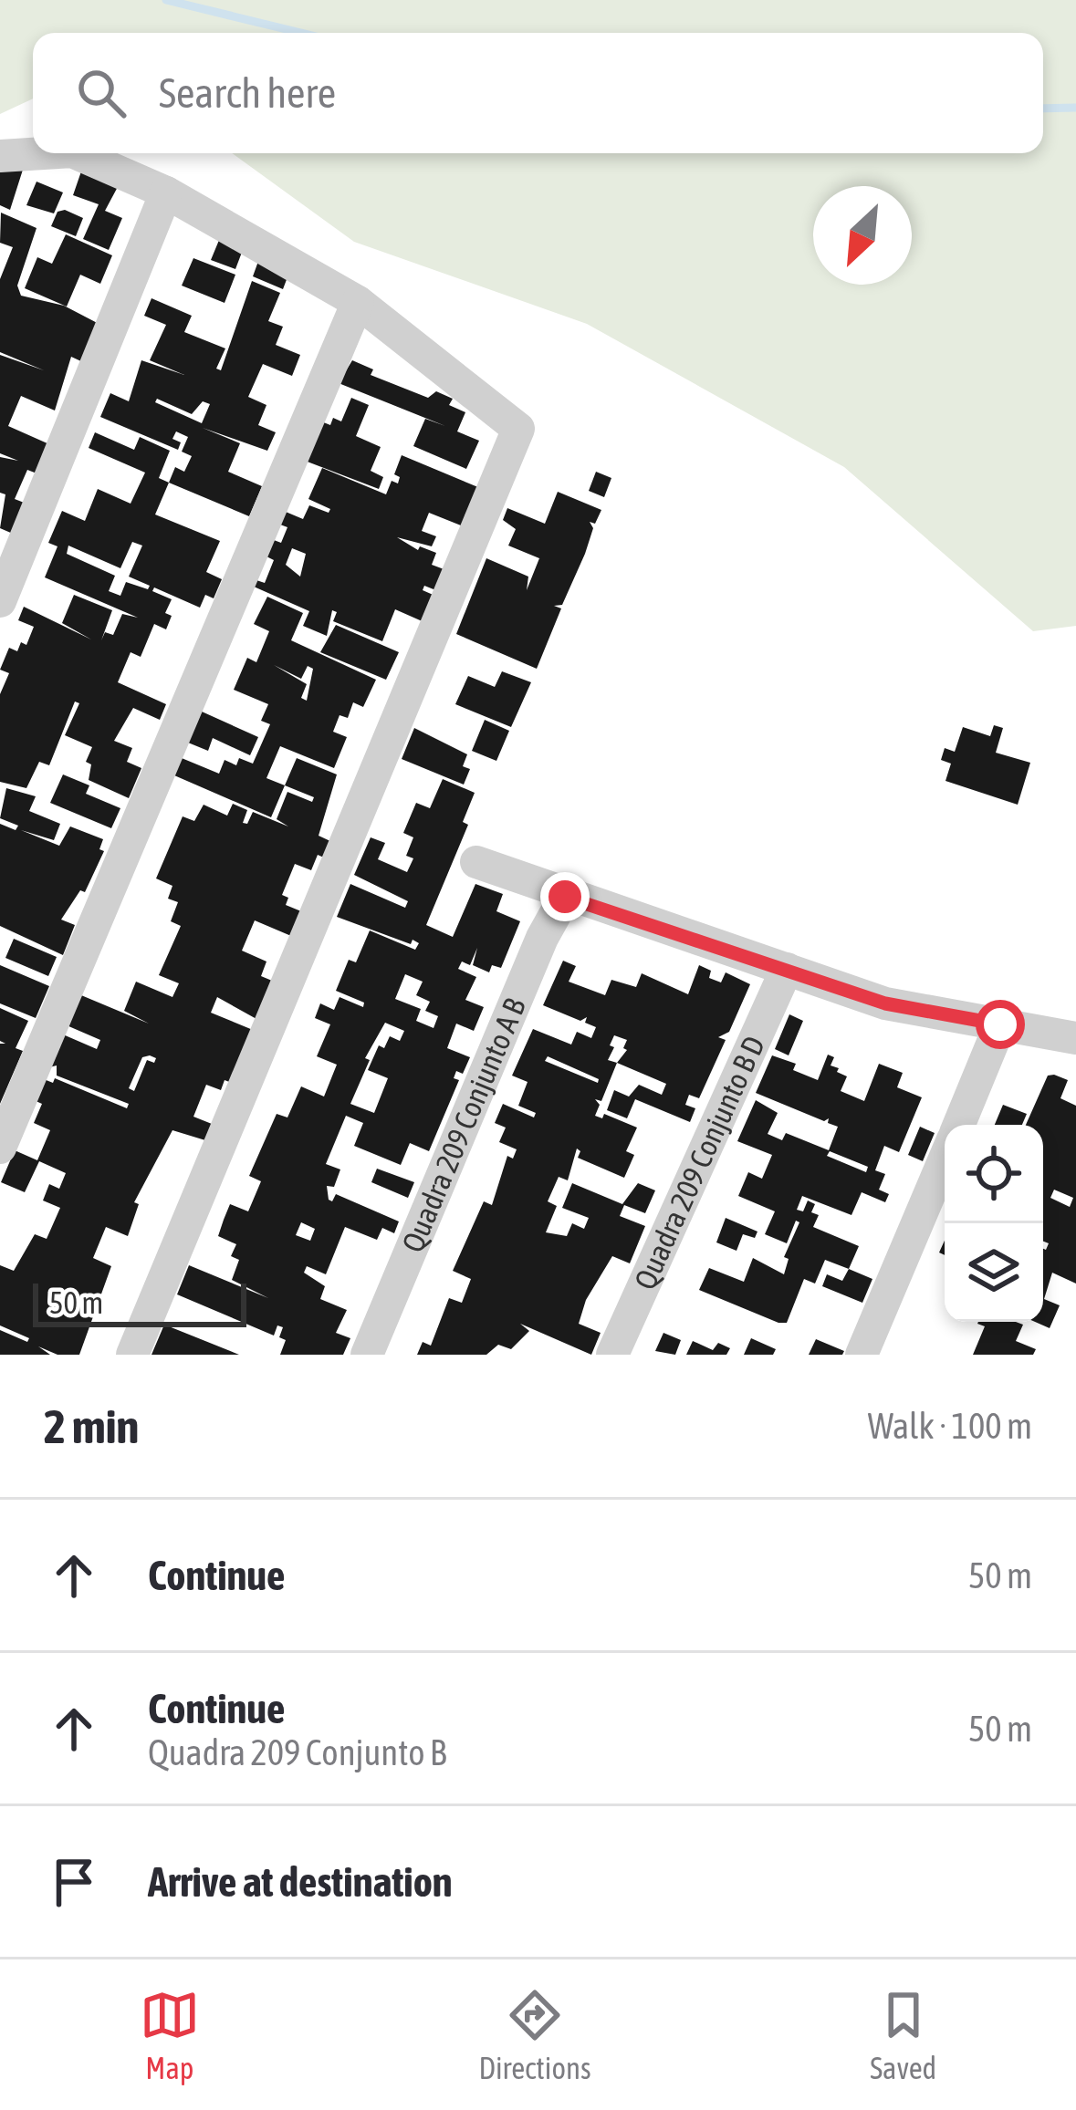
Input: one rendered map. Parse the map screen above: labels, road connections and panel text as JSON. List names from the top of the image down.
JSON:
{
  "streets": {
    "street": ["Quadra 209 Conjunto A B", "Quadra 209 Conjunto B D"]
  },
  "scale_bar": "50 m",
  "north": "bottom left",
  "page": {
    "search": "Search here",
    "scale": "50 m",
    "heading": ["2 min", "Walk · 100 m"],
    "list": [
      ["Continue", "50 m"],
      ["Continue", "Quadra 209 Conjunto B", "50 m"],
      "Arrive at destination"
    ],
    "nav": ["Map", "Directions", "Saved"]
  }
}
